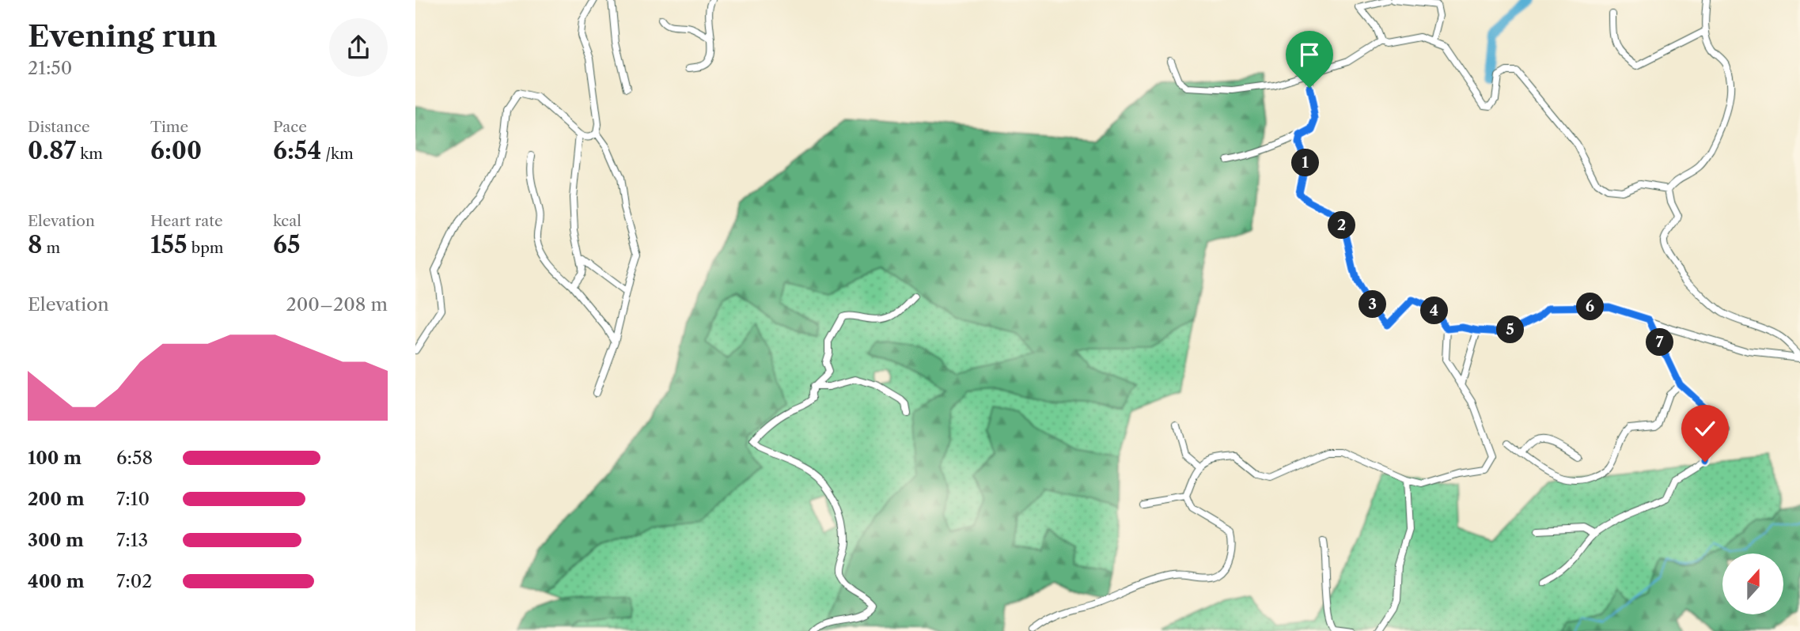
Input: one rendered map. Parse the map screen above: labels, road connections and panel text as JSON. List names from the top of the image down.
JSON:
{
  "north": "top",
  "page": {
    "heading": ["Evening run", "21:50"],
    "stats": [
      ["Distance", "0.87 km"],
      ["Time", "6:00"],
      ["Pace", "6:54 /km"],
      ["Elevation", "8 m"],
      ["Heart rate", "155 bpm"],
      ["kcal", "65"]
    ],
    "pins": [
      "1",
      "2",
      "3",
      "6",
      "4",
      "5",
      "7"
    ],
    "chart": ["Elevation", "200–208 m"],
    "list": [
      {
        "name": "100 m",
        "note": "6:58"
      },
      {
        "name": "200 m",
        "note": "7:10"
      },
      {
        "name": "300 m",
        "note": "7:13"
      },
      {
        "name": "400 m",
        "note": "7:02"
      }
    ]
  }
}
